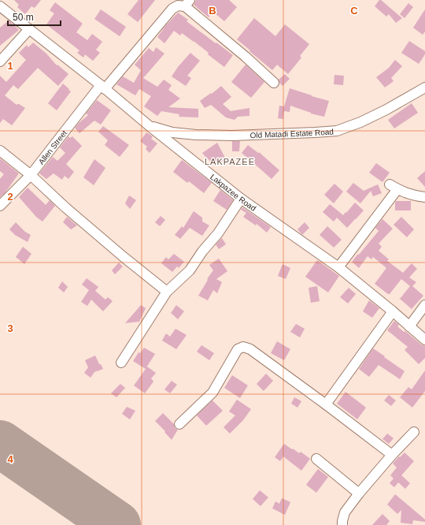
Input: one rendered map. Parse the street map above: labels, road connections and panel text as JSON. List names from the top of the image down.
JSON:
{
  "streets": {
    "street": ["Old Matadi Estate Road", "Allen Street", "Lakpazee Road"]
  },
  "crossings": [
    ["Old Matadi Estate Road", "Lakpazee Road"],
    ["Allen Street", "Lakpazee Road"]
  ],
  "districts": ["LAKPAZEE"],
  "scale_bar": "50 m",
  "grid": {
    "columns": ["B", "C"],
    "rows": [
      "1",
      "2",
      "3",
      "4"
    ]
  }
}
